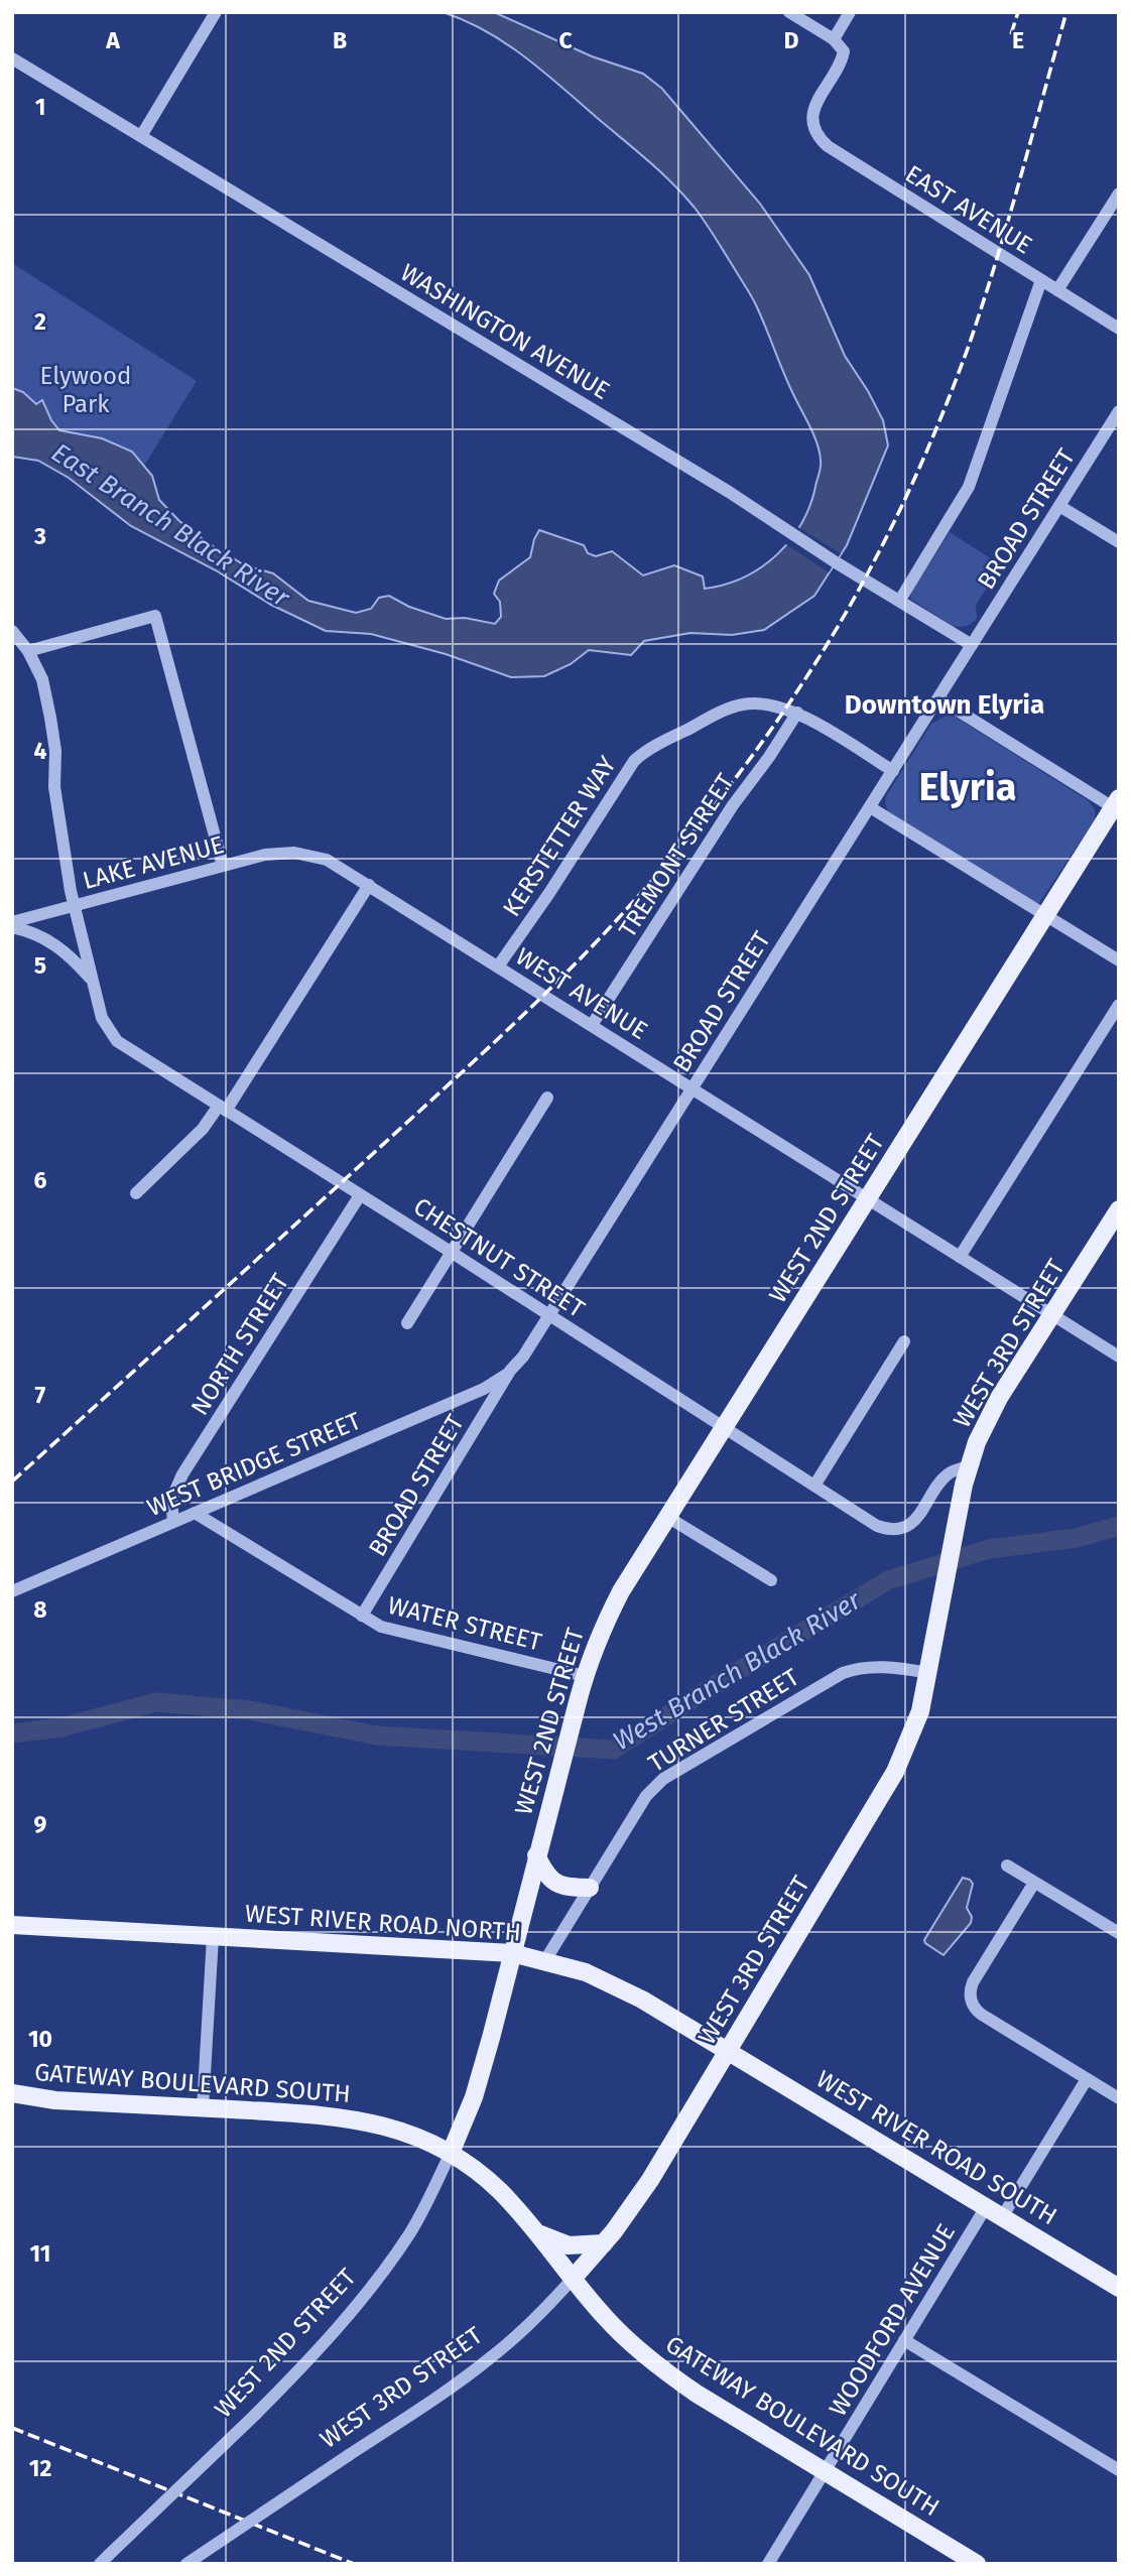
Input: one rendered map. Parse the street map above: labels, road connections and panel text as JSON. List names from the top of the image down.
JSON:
{
  "streets": {
    "main road": [
      "WEST 2ND STREET",
      "WEST 3RD STREET",
      "WEST RIVER ROAD NORTH",
      "GATEWAY BOULEVARD SOUTH",
      "WEST RIVER ROAD SOUTH"
    ],
    "street": [
      "EAST AVENUE",
      "WASHINGTON AVENUE",
      "BROAD STREET",
      "KERSTETTER WAY",
      "TREMONT STREET",
      "LAKE AVENUE",
      "WEST AVENUE",
      "CHESTNUT STREET",
      "NORTH STREET",
      "WEST BRIDGE STREET",
      "WATER STREET",
      "TURNER STREET",
      "WOODFORD AVENUE"
    ]
  },
  "crossings": [
    ["WASHINGTON AVENUE", "BROAD STREET"],
    ["BROAD STREET", "KERSTETTER WAY"],
    ["BROAD STREET", "WEST AVENUE"],
    ["BROAD STREET", "CHESTNUT STREET"],
    ["BROAD STREET", "WEST BRIDGE STREET"],
    ["BROAD STREET", "WATER STREET"],
    ["KERSTETTER WAY", "TREMONT STREET"],
    ["KERSTETTER WAY", "WEST AVENUE"],
    ["TREMONT STREET", "WEST AVENUE"],
    ["LAKE AVENUE", "WEST AVENUE"],
    ["LAKE AVENUE", "CHESTNUT STREET"],
    ["WEST AVENUE", "WEST 2ND STREET"],
    ["WEST AVENUE", "WEST 3RD STREET"],
    ["WEST 2ND STREET", "CHESTNUT STREET"],
    ["WEST 2ND STREET", "WATER STREET"],
    ["WEST 2ND STREET", "WEST RIVER ROAD NORTH"],
    ["WEST 2ND STREET", "GATEWAY BOULEVARD SOUTH"],
    ["CHESTNUT STREET", "WEST 3RD STREET"],
    ["CHESTNUT STREET", "NORTH STREET"],
    ["WEST 3RD STREET", "TURNER STREET"],
    ["WEST 3RD STREET", "WEST RIVER ROAD NORTH"],
    ["WEST 3RD STREET", "GATEWAY BOULEVARD SOUTH"],
    ["WEST 3RD STREET", "WEST RIVER ROAD SOUTH"],
    ["NORTH STREET", "WEST BRIDGE STREET"],
    ["WEST BRIDGE STREET", "WATER STREET"],
    ["TURNER STREET", "WEST RIVER ROAD NORTH"],
    ["WEST RIVER ROAD NORTH", "WEST RIVER ROAD SOUTH"],
    ["GATEWAY BOULEVARD SOUTH", "WOODFORD AVENUE"],
    ["WEST RIVER ROAD SOUTH", "WOODFORD AVENUE"]
  ],
  "districts": ["Downtown Elyria", "Elyria"],
  "water": ["East Branch Black River", "West Branch Black River"],
  "parks": ["Elywood Park"],
  "grid": {
    "columns": [
      "A",
      "B",
      "C",
      "D",
      "E"
    ],
    "rows": [
      "1",
      "2",
      "3",
      "4",
      "5",
      "6",
      "7",
      "8",
      "9",
      "10",
      "11",
      "12"
    ]
  }
}
